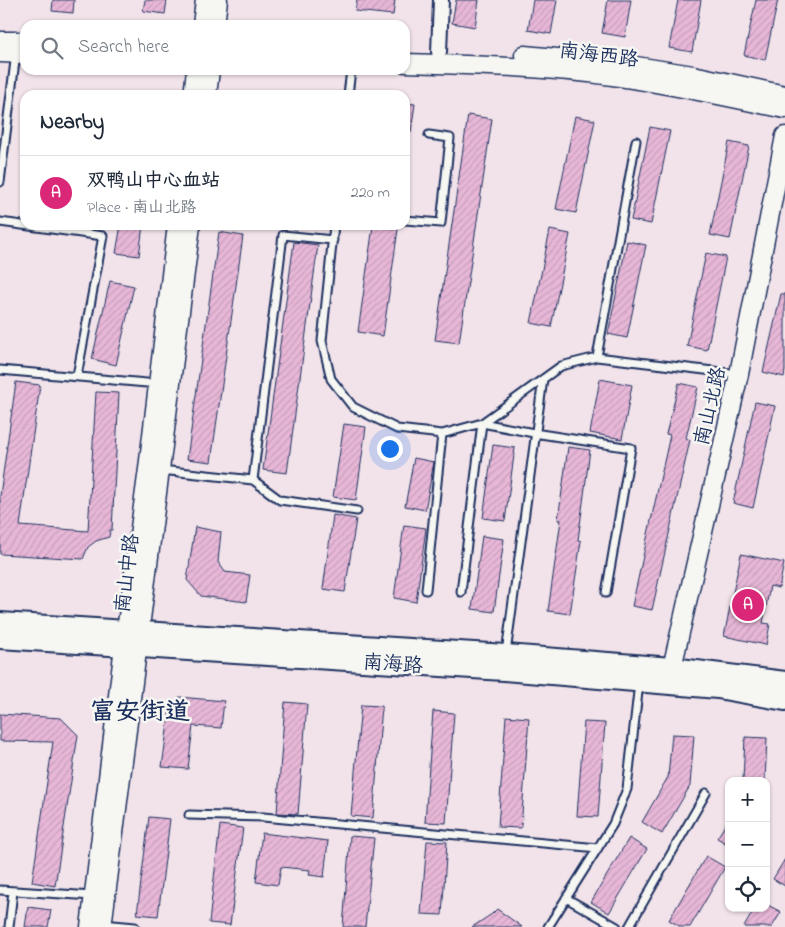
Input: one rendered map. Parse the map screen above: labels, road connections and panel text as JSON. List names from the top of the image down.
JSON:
{
  "streets": {
    "main road": ["南海路"],
    "street": ["南海西路", "南山北路", "南山中路"]
  },
  "crossings": [
    ["南山北路", "南海路"],
    ["南山中路", "南海路"]
  ],
  "districts": ["富安街道"],
  "page": {
    "search": "Search here",
    "heading": "Nearby",
    "list": [
      {
        "mark": "A",
        "name": "双鸭山中心血站",
        "note": "Place · 南山北路",
        "value": "220 m"
      }
    ],
    "pins": "A",
    "map_buttons": ["+", "−"]
  }
}
